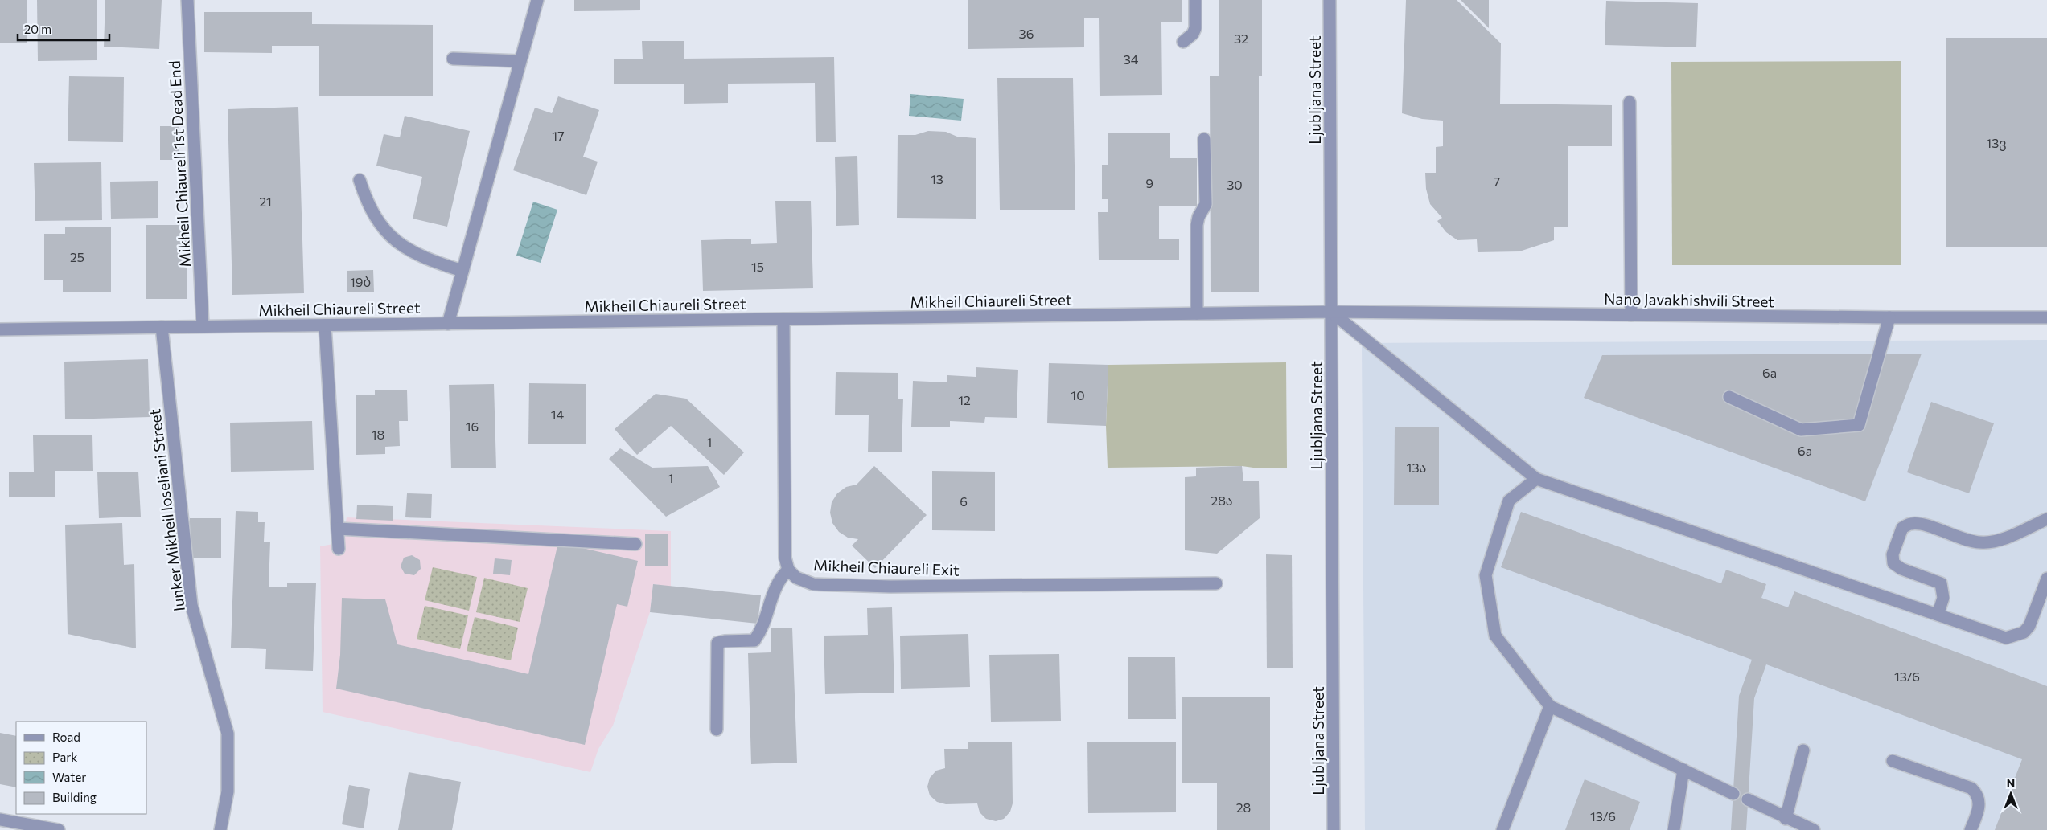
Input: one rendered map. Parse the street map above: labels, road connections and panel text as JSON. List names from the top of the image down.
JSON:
{
  "streets": {
    "street": [
      "Ljubljana Street",
      "Mikheil Chiaureli 1st Dead End",
      "Nano Javakhishvili Street",
      "Mikheil Chiaureli Street",
      "Iunker Mikheil Ioseliani Street",
      "Mikheil Chiaureli Exit"
    ]
  },
  "crossings": [
    ["Ljubljana Street", "Nano Javakhishvili Street"],
    ["Ljubljana Street", "Mikheil Chiaureli Street"],
    ["Mikheil Chiaureli 1st Dead End", "Mikheil Chiaureli Street"],
    ["Nano Javakhishvili Street", "Mikheil Chiaureli Street"],
    ["Mikheil Chiaureli Street", "Iunker Mikheil Ioseliani Street"]
  ],
  "house_numbers": [
    "36",
    "32",
    "34",
    "17",
    "13ვ",
    "13",
    "7",
    "9",
    "30",
    "21",
    "25",
    "15",
    "19ბ",
    "6a",
    "10",
    "12",
    "14",
    "16",
    "18",
    "1",
    "6a",
    "13ა",
    "1",
    "28ა",
    "6",
    "13/6",
    "28",
    "13/6"
  ],
  "legend": [
    "Road",
    "Park",
    "Water",
    "Building"
  ],
  "scale_bar": "20 m",
  "north": "top"
}
